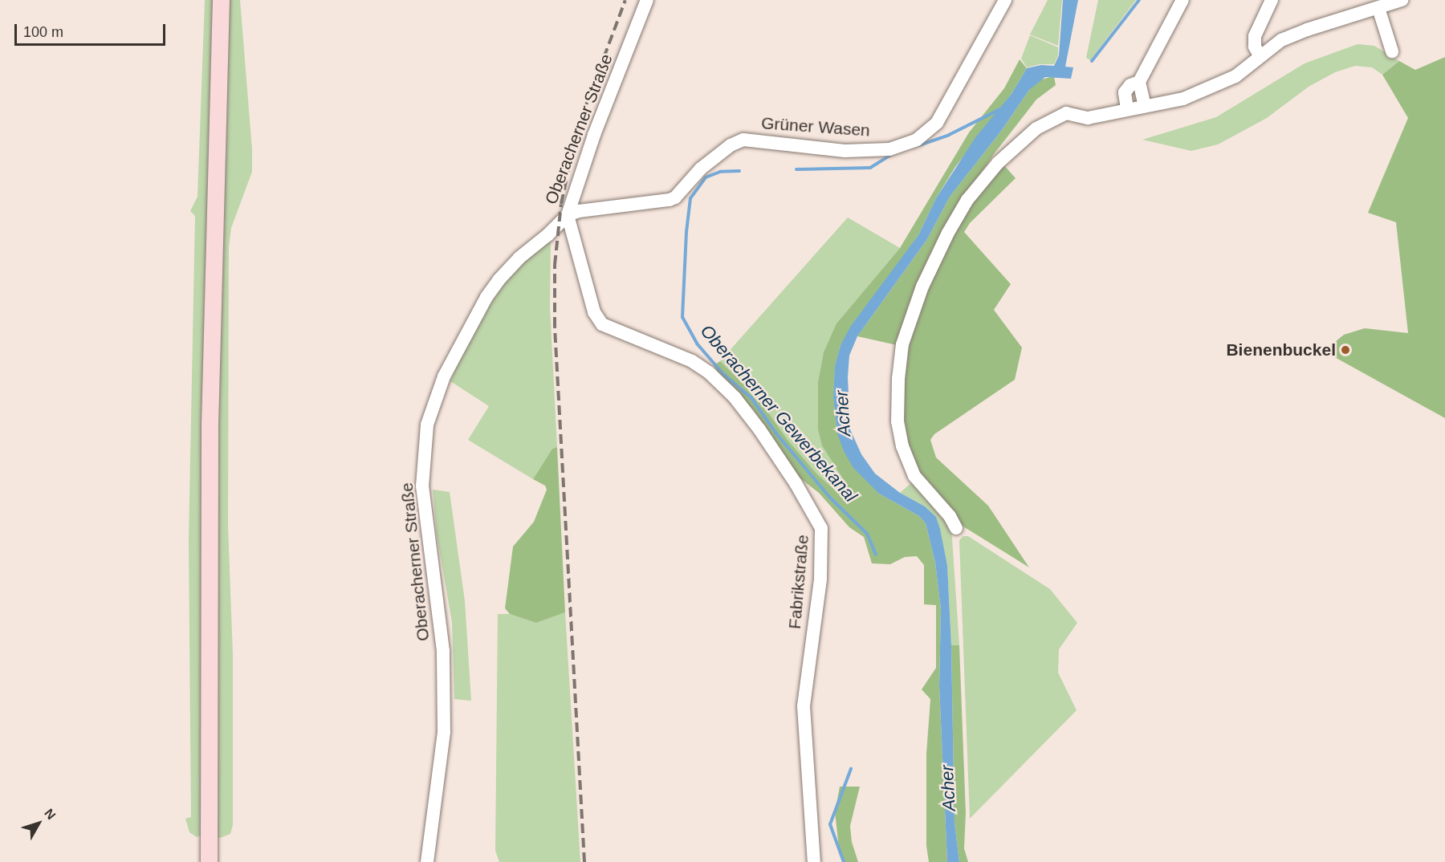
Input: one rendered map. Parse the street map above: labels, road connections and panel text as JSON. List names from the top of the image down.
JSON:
{
  "streets": {
    "street": ["Grüner Wasen", "Oberacherner Straße", "Fabrikstraße"]
  },
  "crossings": [
    ["Grüner Wasen", "Oberacherner Straße"],
    ["Grüner Wasen", "Fabrikstraße"],
    ["Oberacherner Straße", "Fabrikstraße"]
  ],
  "water": ["Oberacherner Gewerbekanal", "Acher"],
  "places": ["Bienenbuckel"],
  "scale_bar": "100 m",
  "north": "top right"
}
